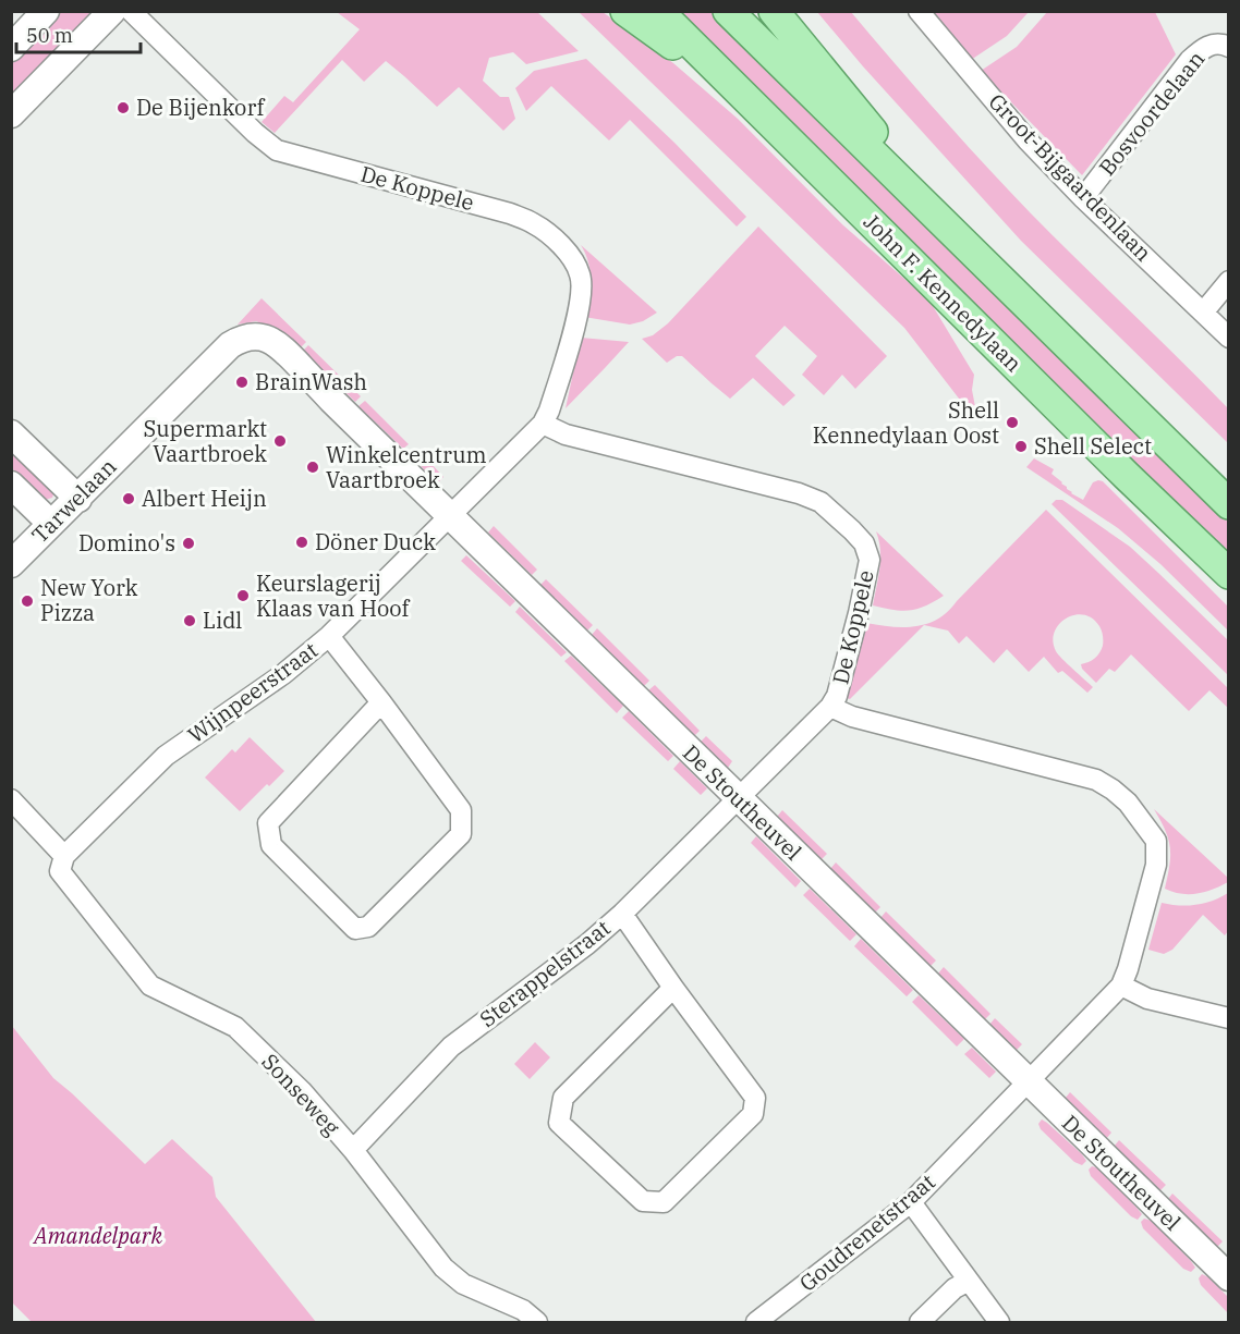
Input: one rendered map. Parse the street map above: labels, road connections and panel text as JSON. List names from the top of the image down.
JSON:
{
  "streets": {
    "main road": ["John F. Kennedylaan"],
    "street": [
      "Bosvoordelaan",
      "Groot-Bijgaardenlaan",
      "De Koppele",
      "Tarwelaan",
      "Wijnpeerstraat",
      "De Stoutheuvel",
      "Sterappelstraat",
      "Sonseweg",
      "Goudrenetstraat"
    ]
  },
  "crossings": [
    ["Bosvoordelaan", "Groot-Bijgaardenlaan"],
    ["De Koppele", "Wijnpeerstraat"],
    ["De Koppele", "De Stoutheuvel"],
    ["De Koppele", "Sterappelstraat"],
    ["De Koppele", "Goudrenetstraat"],
    ["Tarwelaan", "De Stoutheuvel"],
    ["Wijnpeerstraat", "De Stoutheuvel"],
    ["Wijnpeerstraat", "Sonseweg"],
    ["De Stoutheuvel", "Sterappelstraat"],
    ["De Stoutheuvel", "Goudrenetstraat"],
    ["Sterappelstraat", "Sonseweg"]
  ],
  "parks": ["Amandelpark"],
  "places": [
    "De Bijenkorf",
    "BrainWash",
    "Shell Kennedylaan Oost",
    "Supermarkt Vaartbroek",
    "Shell Select",
    "Winkelcentrum Vaartbroek",
    "Albert Heijn",
    "Döner Duck",
    "Domino's",
    "Keurslagerij Klaas van Hoof",
    "New York Pizza",
    "Lidl"
  ],
  "scale_bar": "50 m"
}
